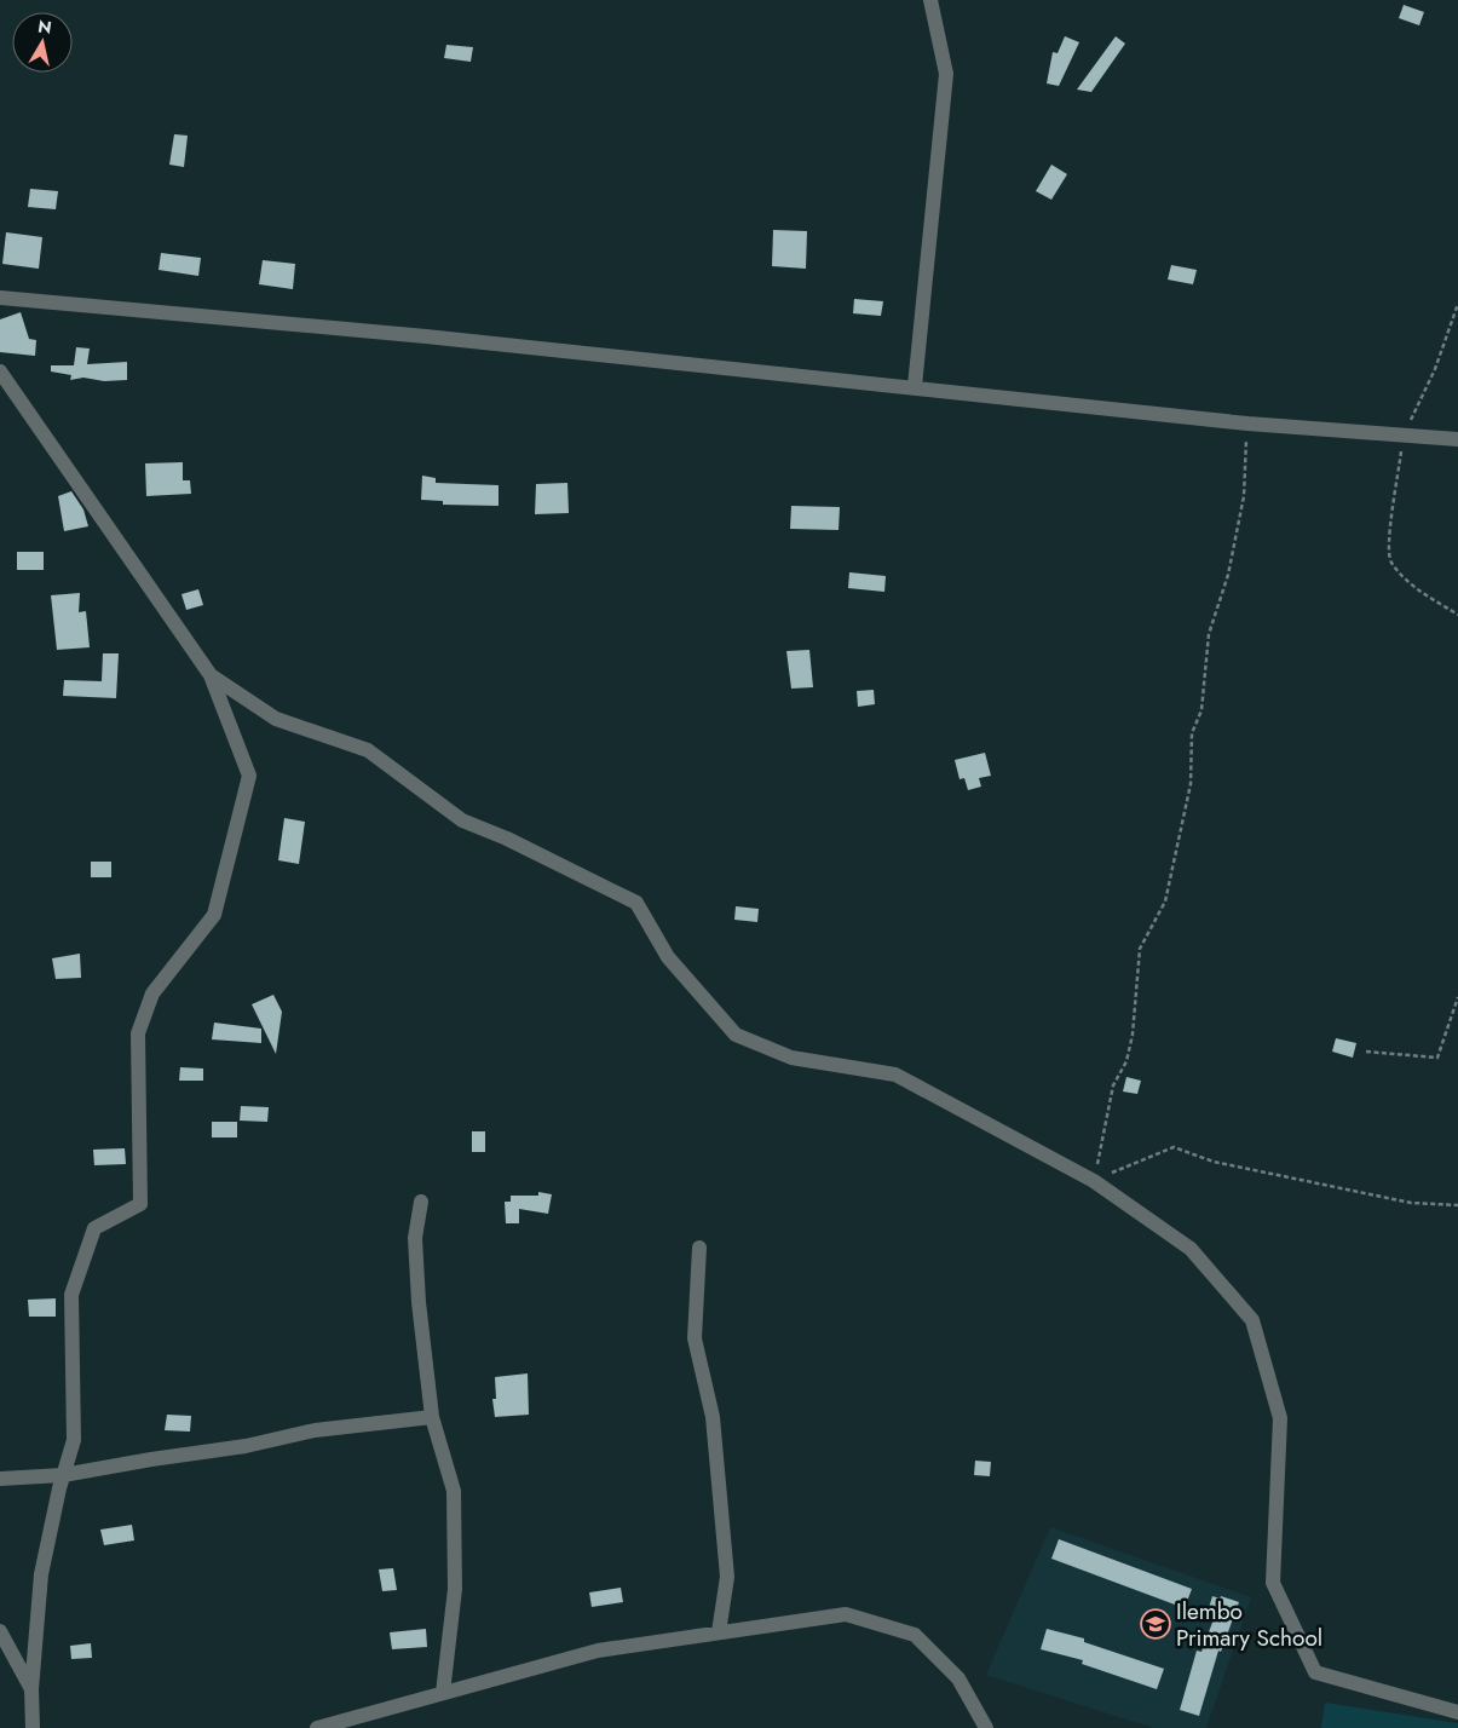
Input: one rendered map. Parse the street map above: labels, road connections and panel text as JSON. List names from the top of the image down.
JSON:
{
  "places": {
    "school or university": ["Ilembo Primary School"]
  },
  "north": "top"
}
